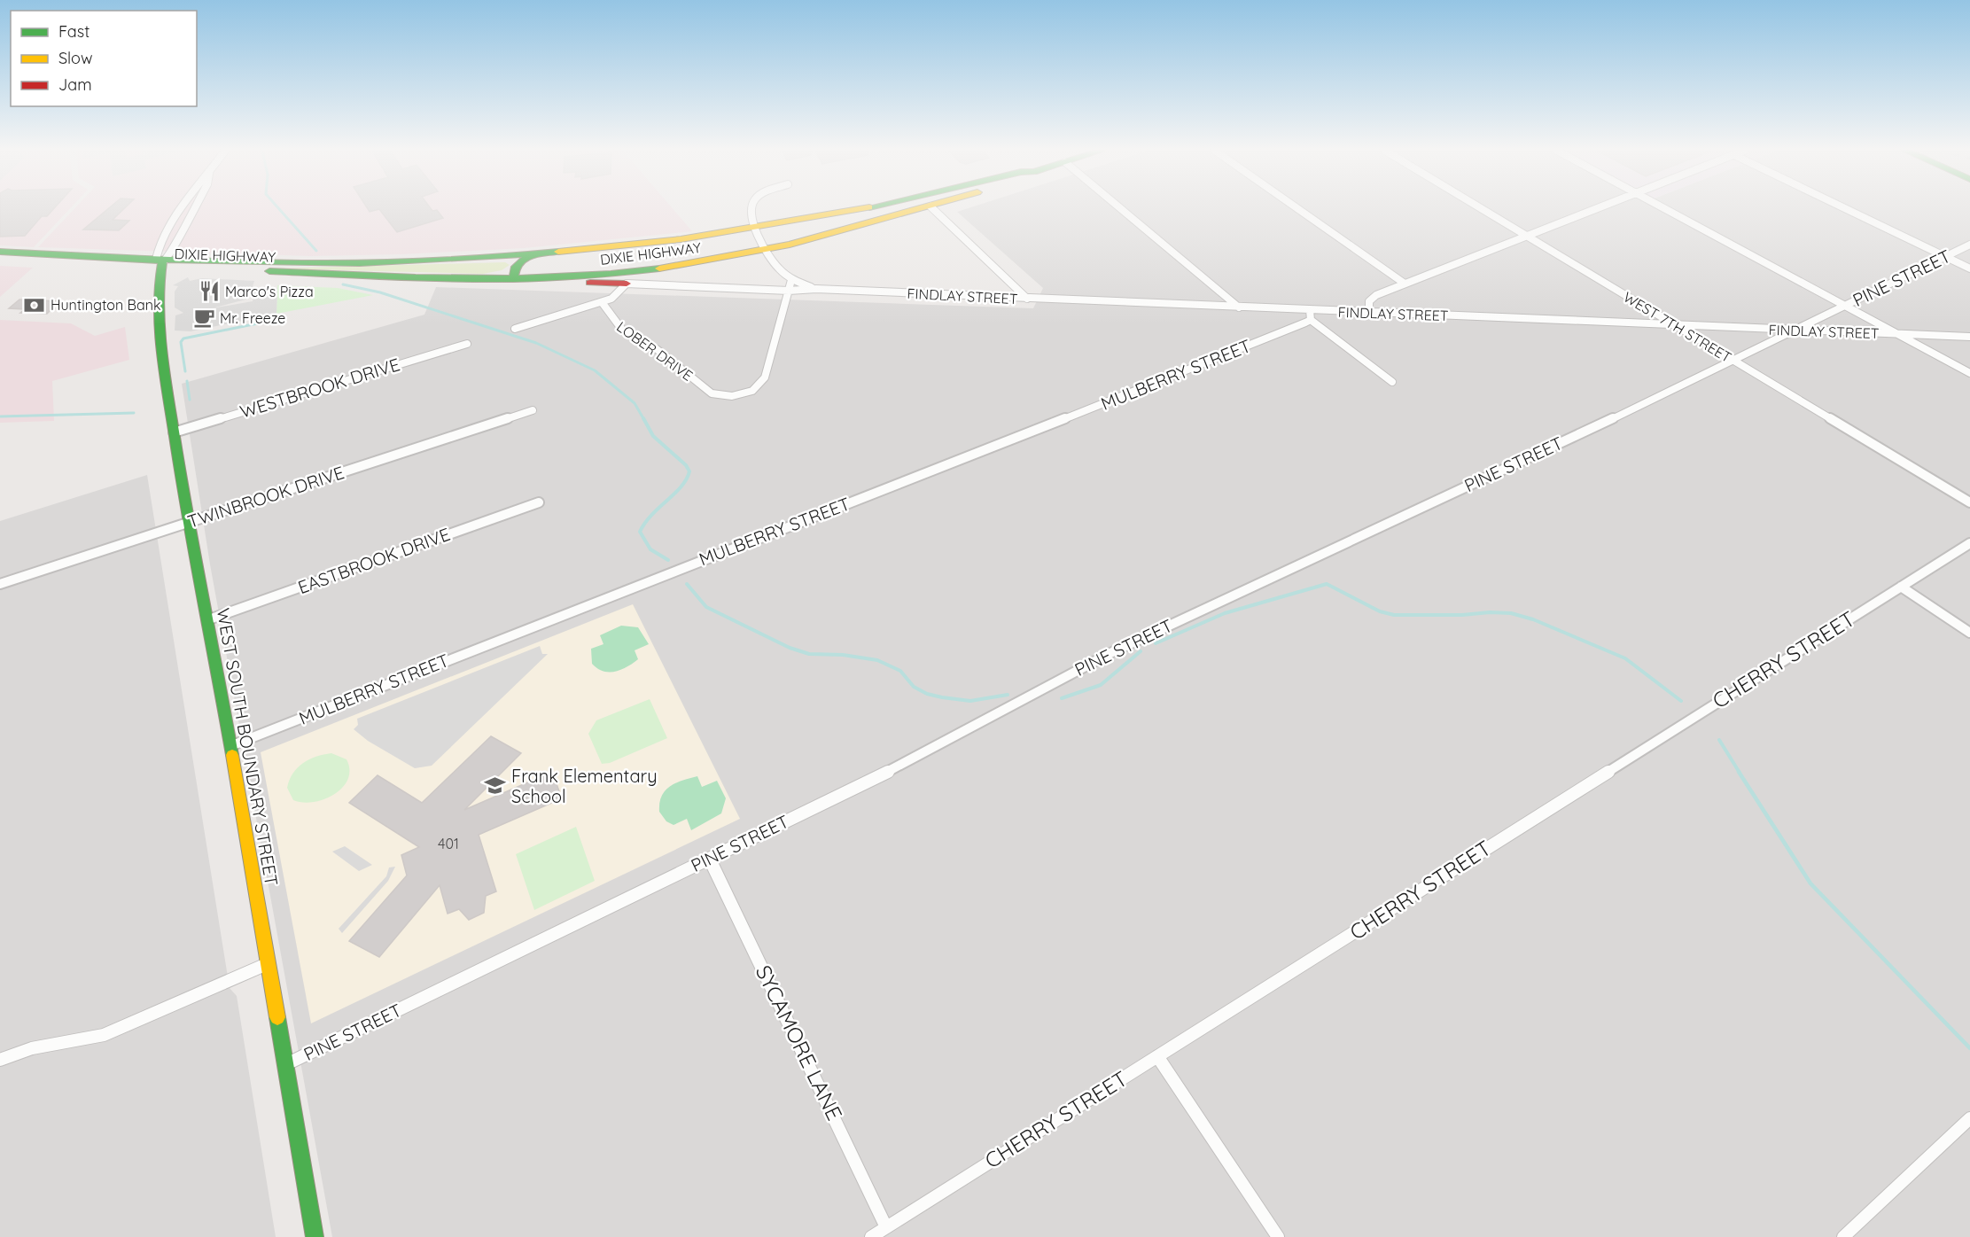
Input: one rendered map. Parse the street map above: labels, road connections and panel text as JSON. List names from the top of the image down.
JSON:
{
  "streets": {
    "main road": ["DIXIE HIGHWAY", "WEST SOUTH BOUNDARY STREET"],
    "street": [
      "PINE STREET",
      "FINDLAY STREET",
      "WEST 7TH STREET",
      "LOBER DRIVE",
      "MULBERRY STREET",
      "WESTBROOK DRIVE",
      "TWINBROOK DRIVE",
      "EASTBROOK DRIVE",
      "CHERRY STREET",
      "SYCAMORE LANE"
    ]
  },
  "crossings": [
    ["DIXIE HIGHWAY", "FINDLAY STREET"],
    ["DIXIE HIGHWAY", "WEST SOUTH BOUNDARY STREET"],
    ["PINE STREET", "FINDLAY STREET"],
    ["PINE STREET", "WEST 7TH STREET"],
    ["PINE STREET", "WEST SOUTH BOUNDARY STREET"],
    ["PINE STREET", "SYCAMORE LANE"],
    ["FINDLAY STREET", "WEST 7TH STREET"],
    ["FINDLAY STREET", "LOBER DRIVE"],
    ["FINDLAY STREET", "MULBERRY STREET"],
    ["MULBERRY STREET", "WEST SOUTH BOUNDARY STREET"],
    ["WESTBROOK DRIVE", "WEST SOUTH BOUNDARY STREET"],
    ["TWINBROOK DRIVE", "WEST SOUTH BOUNDARY STREET"],
    ["EASTBROOK DRIVE", "WEST SOUTH BOUNDARY STREET"],
    ["CHERRY STREET", "SYCAMORE LANE"]
  ],
  "places": {
    "restaurant": ["Marco's Pizza"],
    "bank": ["Huntington Bank"],
    "cafe": ["Mr. Freeze"],
    "school or university": ["Frank Elementary School"]
  },
  "house_numbers": ["401"],
  "legend": ["Fast", "Slow", "Jam"]
}
